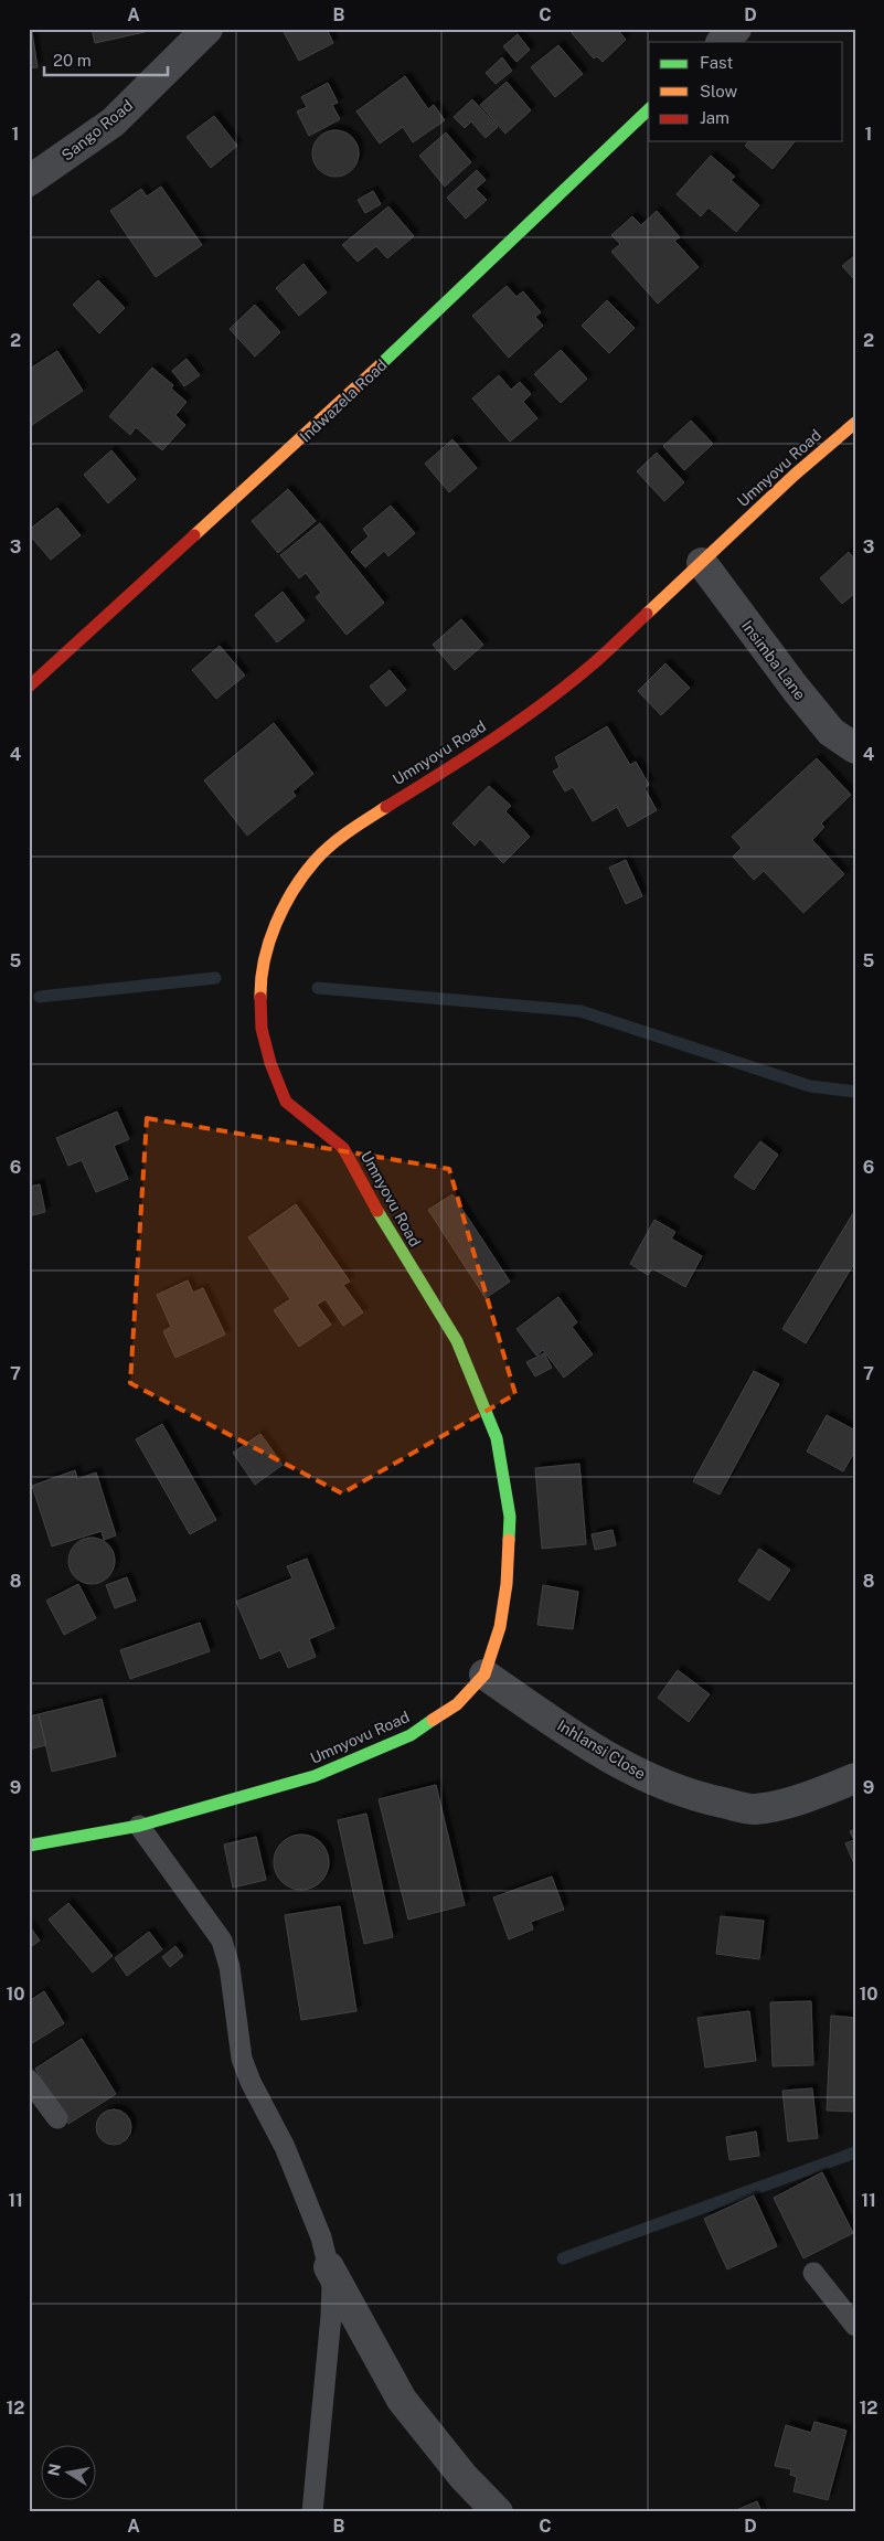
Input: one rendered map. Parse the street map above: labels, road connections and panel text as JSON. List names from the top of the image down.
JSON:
{
  "streets": {
    "street": [
      "Sango Road",
      "Indwazela Road",
      "Umnyovu Road",
      "Insimba Lane",
      "Inhlansi Close"
    ]
  },
  "crossings": [
    ["Umnyovu Road", "Insimba Lane"],
    ["Umnyovu Road", "Inhlansi Close"]
  ],
  "legend": ["Fast", "Slow", "Jam"],
  "scale_bar": "20 m",
  "north": "left",
  "grid": {
    "columns": [
      "A",
      "B",
      "C",
      "D"
    ],
    "rows": [
      "1",
      "2",
      "3",
      "4",
      "5",
      "6",
      "7",
      "8",
      "9",
      "10",
      "11",
      "12"
    ]
  }
}
